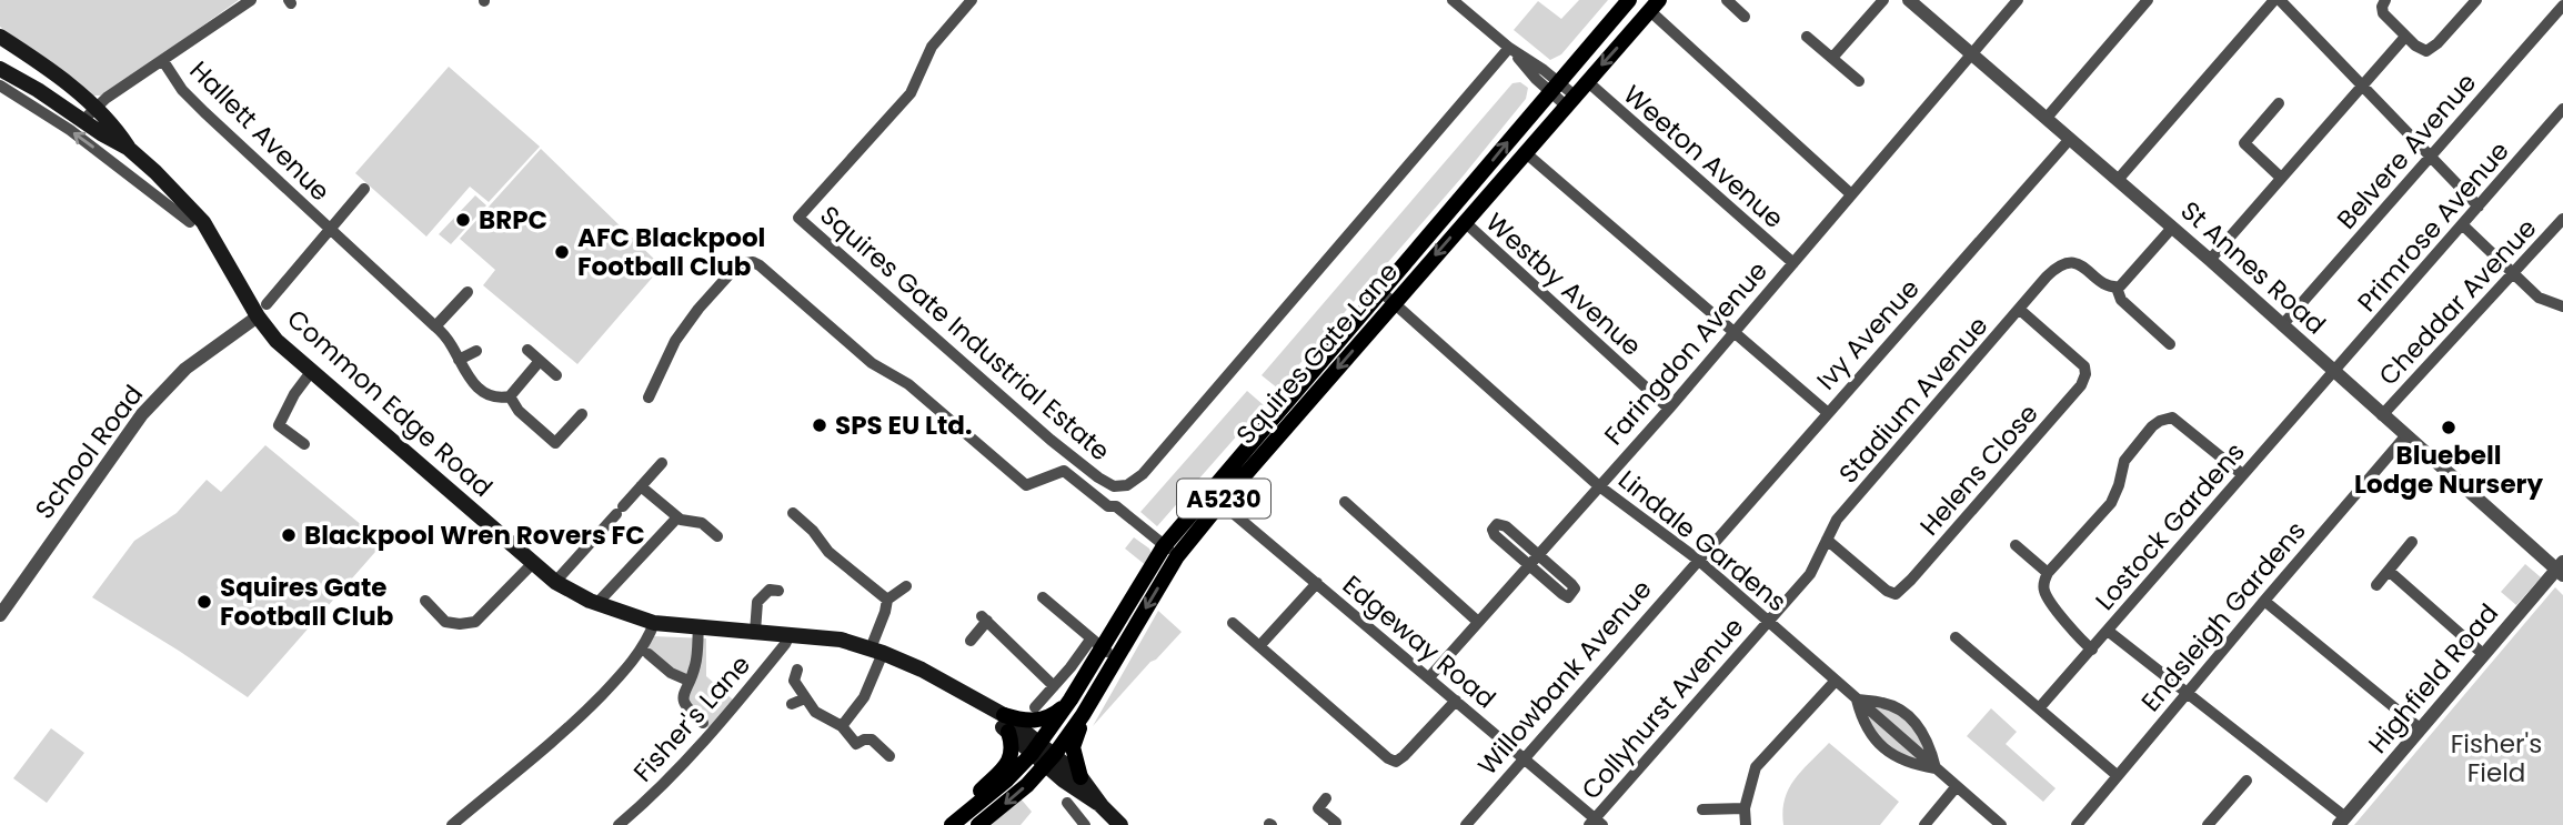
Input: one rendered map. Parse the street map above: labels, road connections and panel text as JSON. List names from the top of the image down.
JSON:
{
  "streets": {
    "main road": ["Squires Gate Lane", "Common Edge Road", "A5230"],
    "street": [
      "Hallett Avenue",
      "Belvere Avenue",
      "Weeton Avenue",
      "Primrose Avenue",
      "St Annes Road",
      "Westby Avenue",
      "Cheddar Avenue",
      "Squires Gate Industrial Estate",
      "Ivy Avenue",
      "Faringdon Avenue",
      "Stadium Avenue",
      "School Road",
      "Helens Close",
      "Lostock Gardens",
      "Lindale Gardens",
      "Endsleigh Gardens",
      "Edgeway Road",
      "Willowbank Avenue",
      "Highfield Road",
      "Collyhurst Avenue",
      "Fisher's Lane"
    ]
  },
  "crossings": [
    ["Belvere Avenue", "St Annes Road"],
    ["Weeton Avenue", "Squires Gate Lane"],
    ["Weeton Avenue", "Faringdon Avenue"],
    ["Primrose Avenue", "St Annes Road"],
    ["Primrose Avenue", "Lostock Gardens"],
    ["St Annes Road", "Cheddar Avenue"],
    ["St Annes Road", "Ivy Avenue"],
    ["St Annes Road", "Faringdon Avenue"],
    ["St Annes Road", "Lostock Gardens"],
    ["St Annes Road", "Endsleigh Gardens"],
    ["St Annes Road", "Highfield Road"],
    ["Westby Avenue", "Squires Gate Lane"],
    ["Westby Avenue", "Faringdon Avenue"],
    ["Ivy Avenue", "Lindale Gardens"],
    ["Ivy Avenue", "Willowbank Avenue"],
    ["Squires Gate Lane", "Common Edge Road"],
    ["Squires Gate Lane", "A5230"],
    ["Squires Gate Lane", "Lindale Gardens"],
    ["Squires Gate Lane", "Edgeway Road"],
    ["Faringdon Avenue", "Lindale Gardens"],
    ["Faringdon Avenue", "Edgeway Road"],
    ["Stadium Avenue", "Helens Close"],
    ["Stadium Avenue", "Lindale Gardens"],
    ["Stadium Avenue", "Collyhurst Avenue"],
    ["Common Edge Road", "School Road"],
    ["Common Edge Road", "A5230"],
    ["Common Edge Road", "Fisher's Lane"],
    ["Lindale Gardens", "Willowbank Avenue"],
    ["Lindale Gardens", "Collyhurst Avenue"],
    ["Edgeway Road", "Willowbank Avenue"],
    ["Edgeway Road", "Collyhurst Avenue"]
  ],
  "parks": ["Fisher's Field"],
  "places": [
    "BRPC",
    "AFC Blackpool Football Club",
    "SPS EU Ltd.",
    "Bluebell Lodge Nursery",
    "Blackpool Wren Rovers FC",
    "Squires Gate Football Club"
  ]
}
